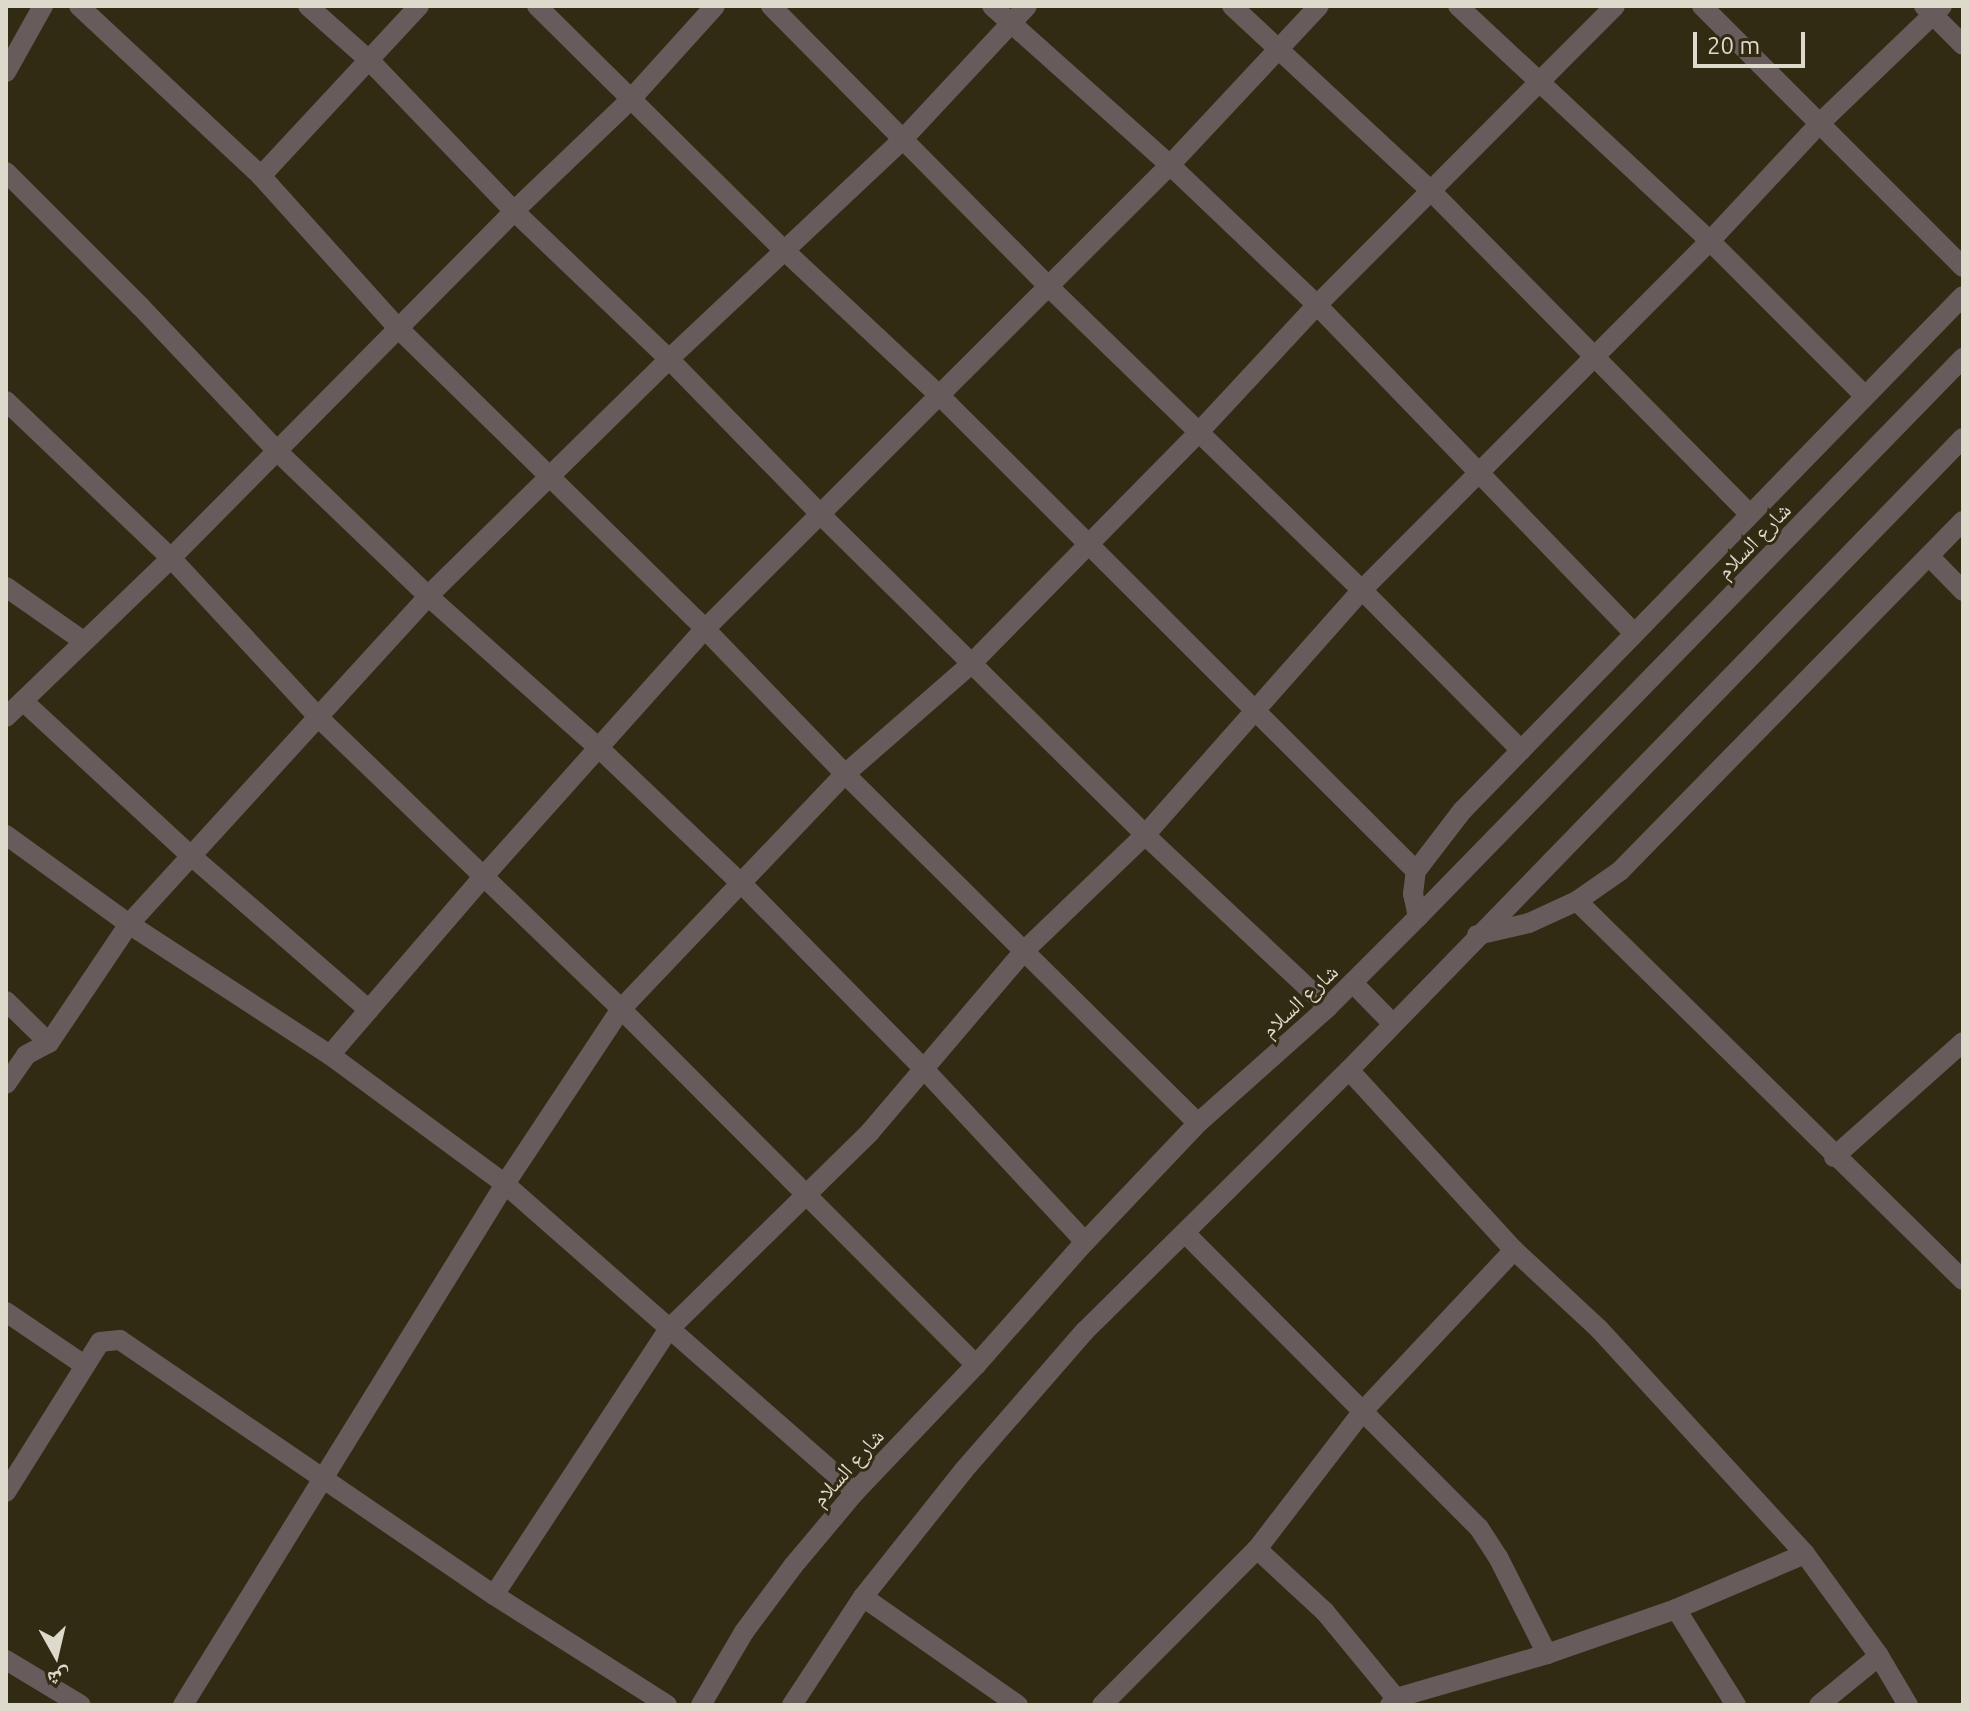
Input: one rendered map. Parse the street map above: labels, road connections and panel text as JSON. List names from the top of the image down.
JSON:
{
  "streets": {
    "street": ["شارع السلام"]
  },
  "scale_bar": "20 m",
  "north": "bottom"
}
